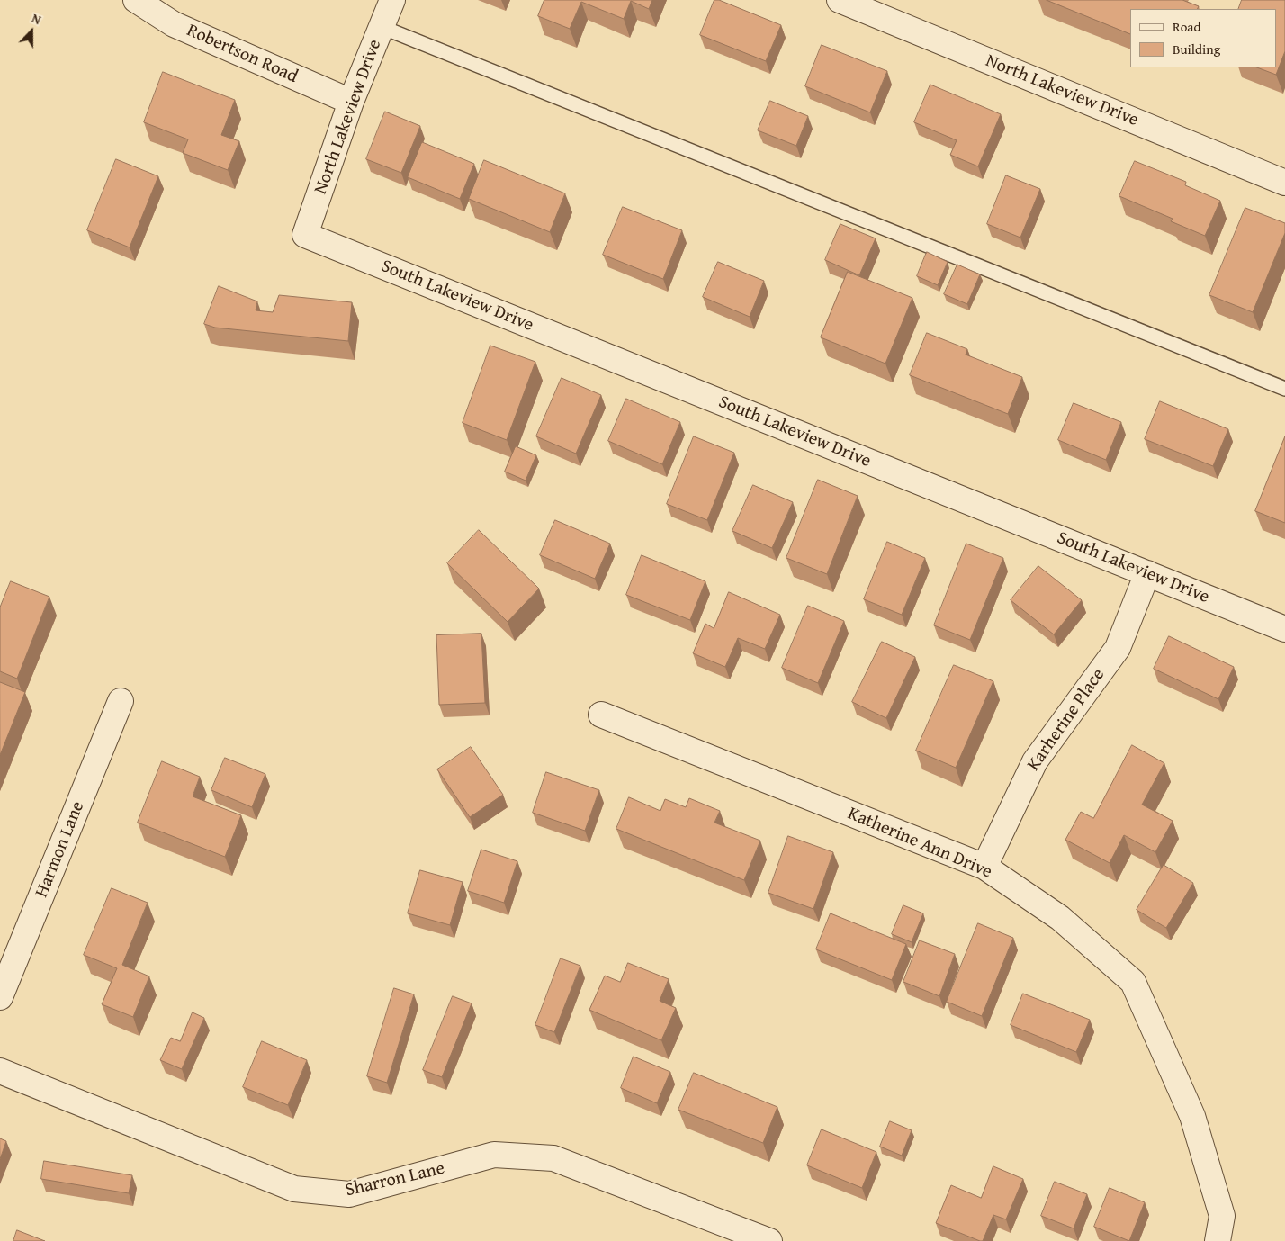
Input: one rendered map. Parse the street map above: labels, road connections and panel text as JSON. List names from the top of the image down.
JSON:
{
  "streets": {
    "street": [
      "Robertson Road",
      "North Lakeview Drive",
      "South Lakeview Drive",
      "Karherine Place",
      "Katherine Ann Drive",
      "Harmon Lane",
      "Sharron Lane"
    ]
  },
  "crossings": [
    ["Robertson Road", "North Lakeview Drive"],
    ["North Lakeview Drive", "South Lakeview Drive"],
    ["South Lakeview Drive", "Karherine Place"],
    ["Karherine Place", "Katherine Ann Drive"]
  ],
  "legend": ["Road", "Building"],
  "north": "top"
}
